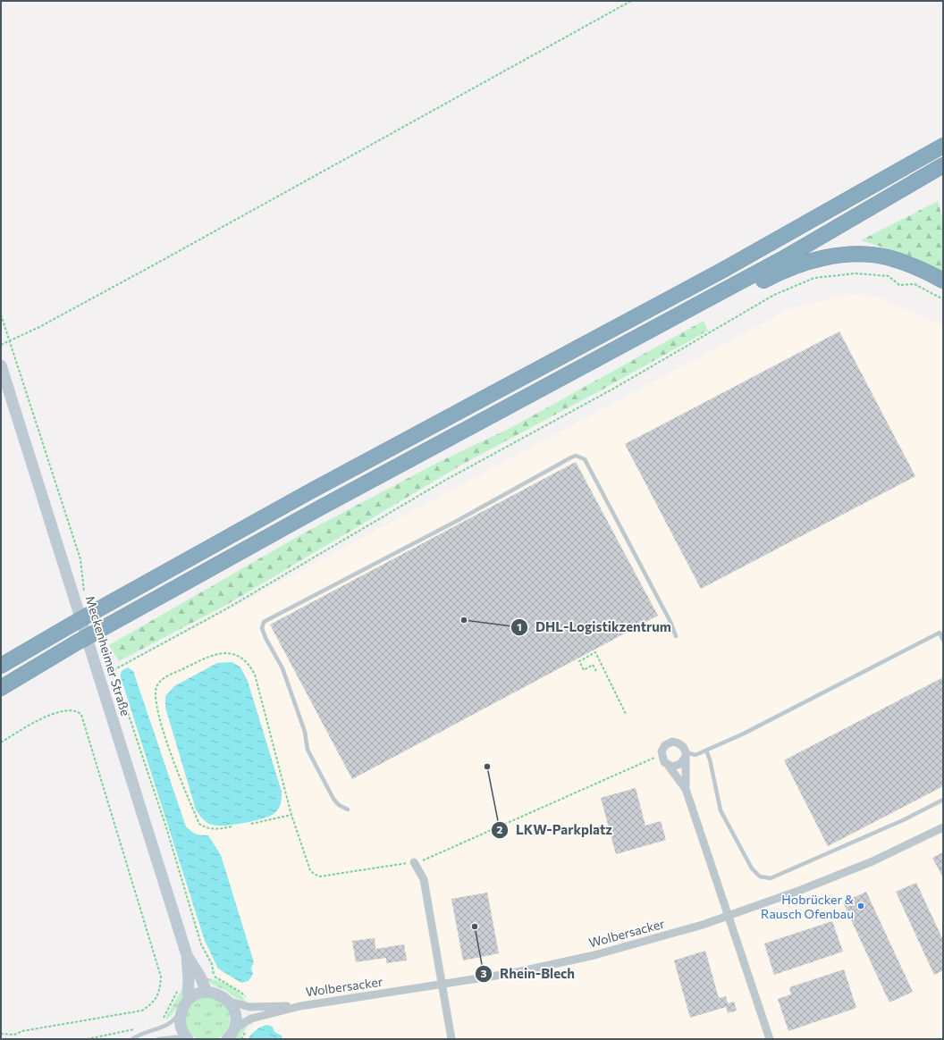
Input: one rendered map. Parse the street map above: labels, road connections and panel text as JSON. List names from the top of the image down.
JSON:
{
  "streets": {
    "main road": ["Meckenheimer Straße"],
    "street": ["Wolbersacker"]
  },
  "places": [
    "DHL-Logistikzentrum",
    "LKW-Parkplatz",
    "Hobrücker & Rausch Ofenbau",
    "Rhein-Blech"
  ]
}
